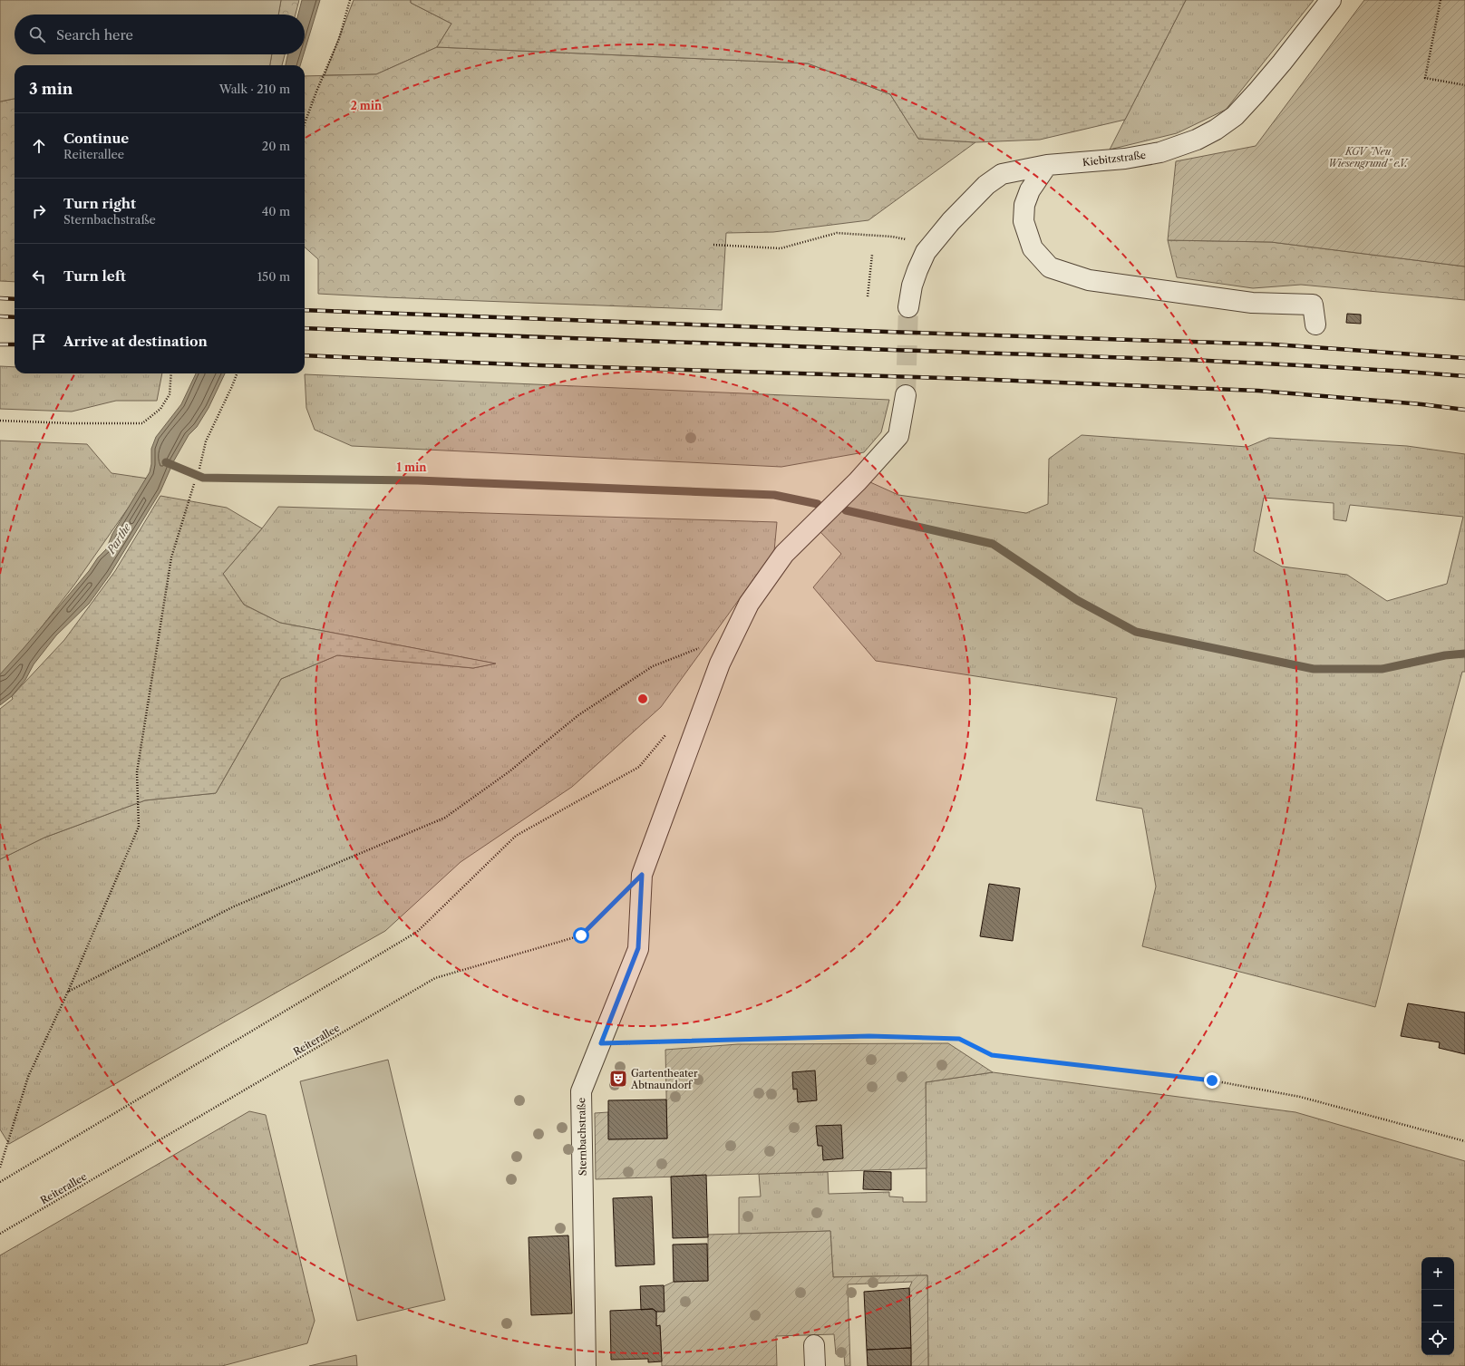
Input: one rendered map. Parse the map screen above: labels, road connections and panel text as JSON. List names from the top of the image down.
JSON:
{
  "streets": {
    "street": ["Kiebitzstraße", "Sternbachstraße"],
    "path": ["Reiterallee"]
  },
  "crossings": [
    ["Reiterallee", "Sternbachstraße"]
  ],
  "water": ["Parthe"],
  "parks": ["KGV \"Neu Wiesengrund\" e.V."],
  "places": {
    "theatre": ["Gartentheater Abtnaundorf"]
  },
  "page": {
    "search": "Search here",
    "heading": ["3 min", "Walk · 210 m"],
    "list": [
      ["Continue", "Reiterallee", "20 m"],
      ["Turn right", "Sternbachstraße", "40 m"],
      ["Turn left", "150 m"],
      "Arrive at destination"
    ],
    "map_buttons": ["+", "−"]
  },
  "rings": ["2 min", "1 min"]
}
